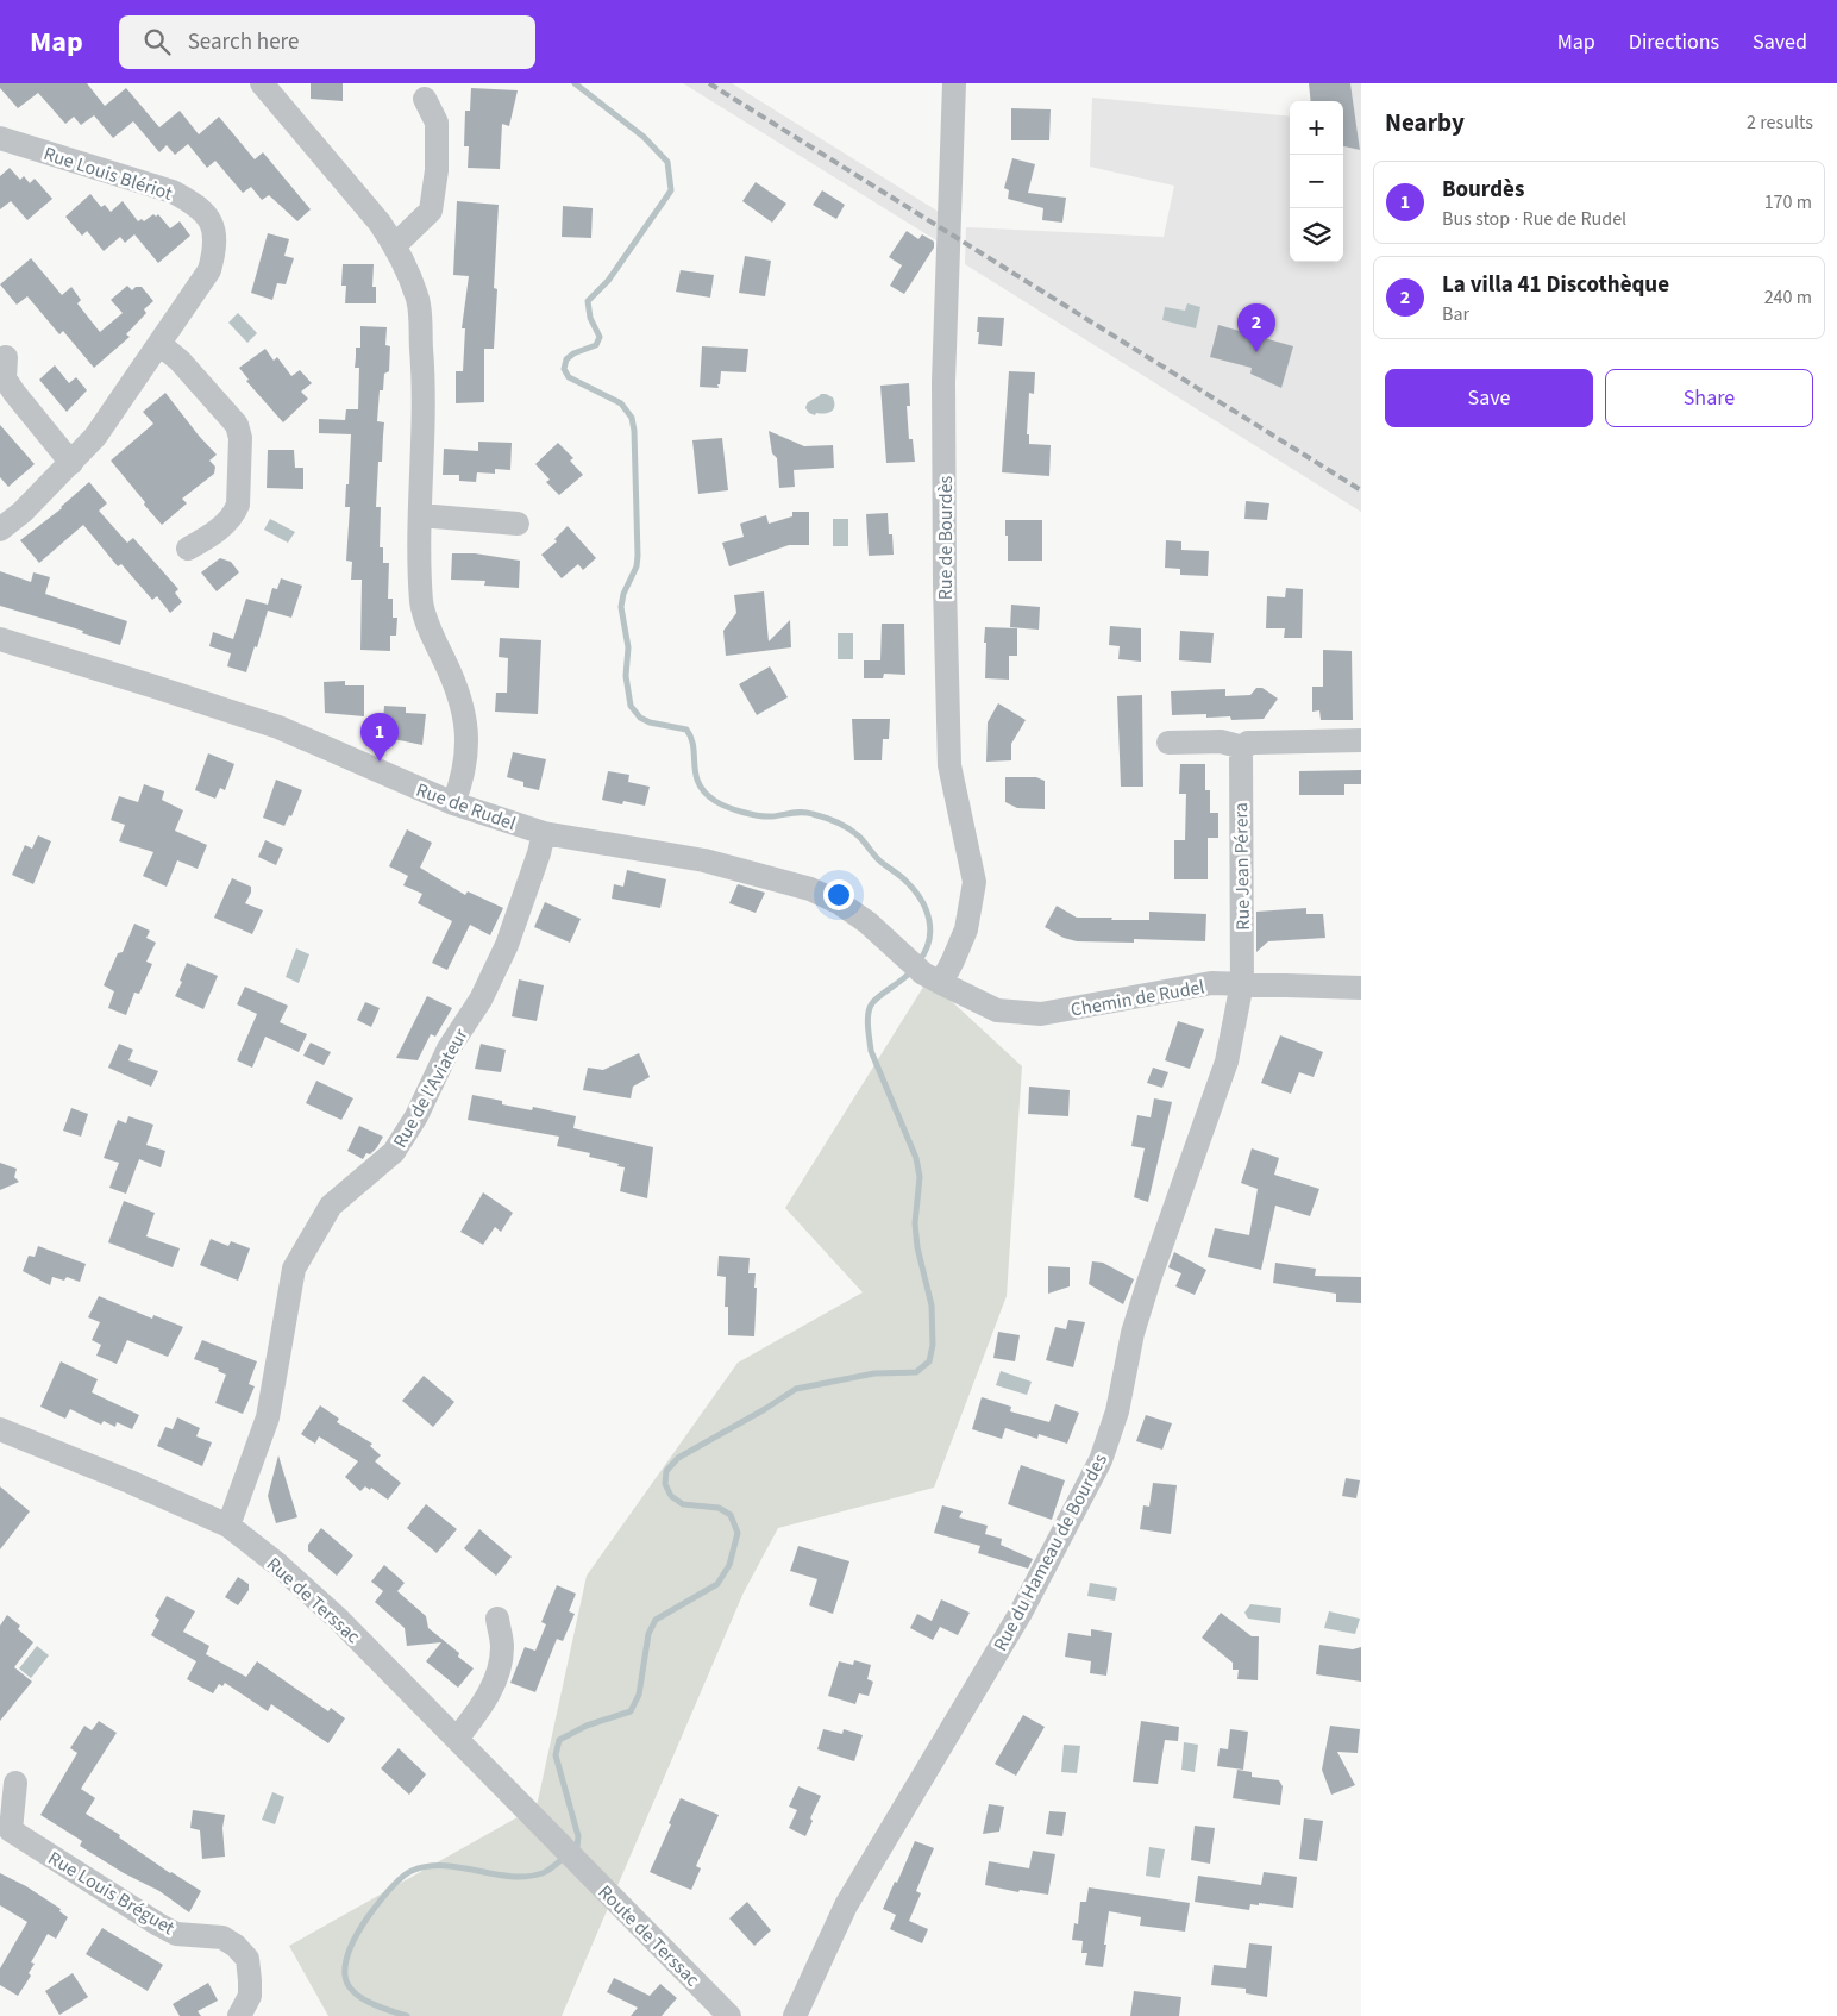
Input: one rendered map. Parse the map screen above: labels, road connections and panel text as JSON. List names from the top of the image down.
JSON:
{
  "streets": {
    "street": [
      "Rue Louis Blériot",
      "Rue de Bourdès",
      "Rue de Rudel",
      "Rue Jean Pérera",
      "Chemin de Rudel",
      "Rue de l'Aviateur",
      "Rue du Hameau de Bourdes",
      "Rue de Terssac",
      "Rue Louis Bréguet",
      "Route de Terssac"
    ]
  },
  "crossings": [
    ["Rue de Bourdès", "Rue de Rudel"],
    ["Rue de Bourdès", "Chemin de Rudel"],
    ["Rue de Rudel", "Chemin de Rudel"],
    ["Rue de Rudel", "Rue de l'Aviateur"],
    ["Rue Jean Pérera", "Chemin de Rudel"],
    ["Rue Jean Pérera", "Rue du Hameau de Bourdes"],
    ["Chemin de Rudel", "Rue du Hameau de Bourdes"],
    ["Rue de l'Aviateur", "Rue de Terssac"],
    ["Rue de Terssac", "Route de Terssac"]
  ],
  "page": {
    "header": "Map",
    "search": "Search here",
    "nav": ["Map", "Directions", "Saved"],
    "heading": ["Nearby", "2 results"],
    "map_buttons": ["+", "−"],
    "list": [
      {
        "mark": "1",
        "name": "Bourdès",
        "note": "Bus stop · Rue de Rudel",
        "value": "170 m"
      },
      {
        "mark": "2",
        "name": "La villa 41 Discothèque",
        "note": "Bar",
        "value": "240 m"
      }
    ],
    "pins": ["2", "1"],
    "buttons": ["Save", "Share"]
  }
}
